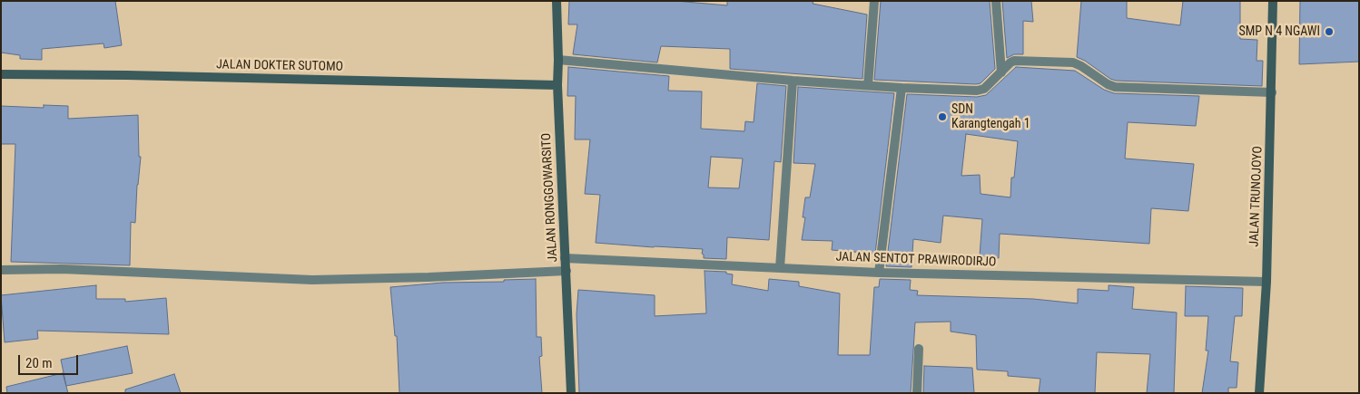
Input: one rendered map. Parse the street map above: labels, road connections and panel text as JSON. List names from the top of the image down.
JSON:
{
  "streets": {
    "street": [
      "JALAN DOKTER SUTOMO",
      "JALAN TRUNOJOYO",
      "JALAN RONGGOWARSITO",
      "JALAN SENTOT PRAWIRODIRJO"
    ]
  },
  "crossings": [
    ["JALAN DOKTER SUTOMO", "JALAN RONGGOWARSITO"],
    ["JALAN TRUNOJOYO", "JALAN SENTOT PRAWIRODIRJO"],
    ["JALAN RONGGOWARSITO", "JALAN SENTOT PRAWIRODIRJO"]
  ],
  "places": ["SMP N 4 NGAWI", "SDN Karangtengah 1"],
  "scale_bar": "20 m"
}
